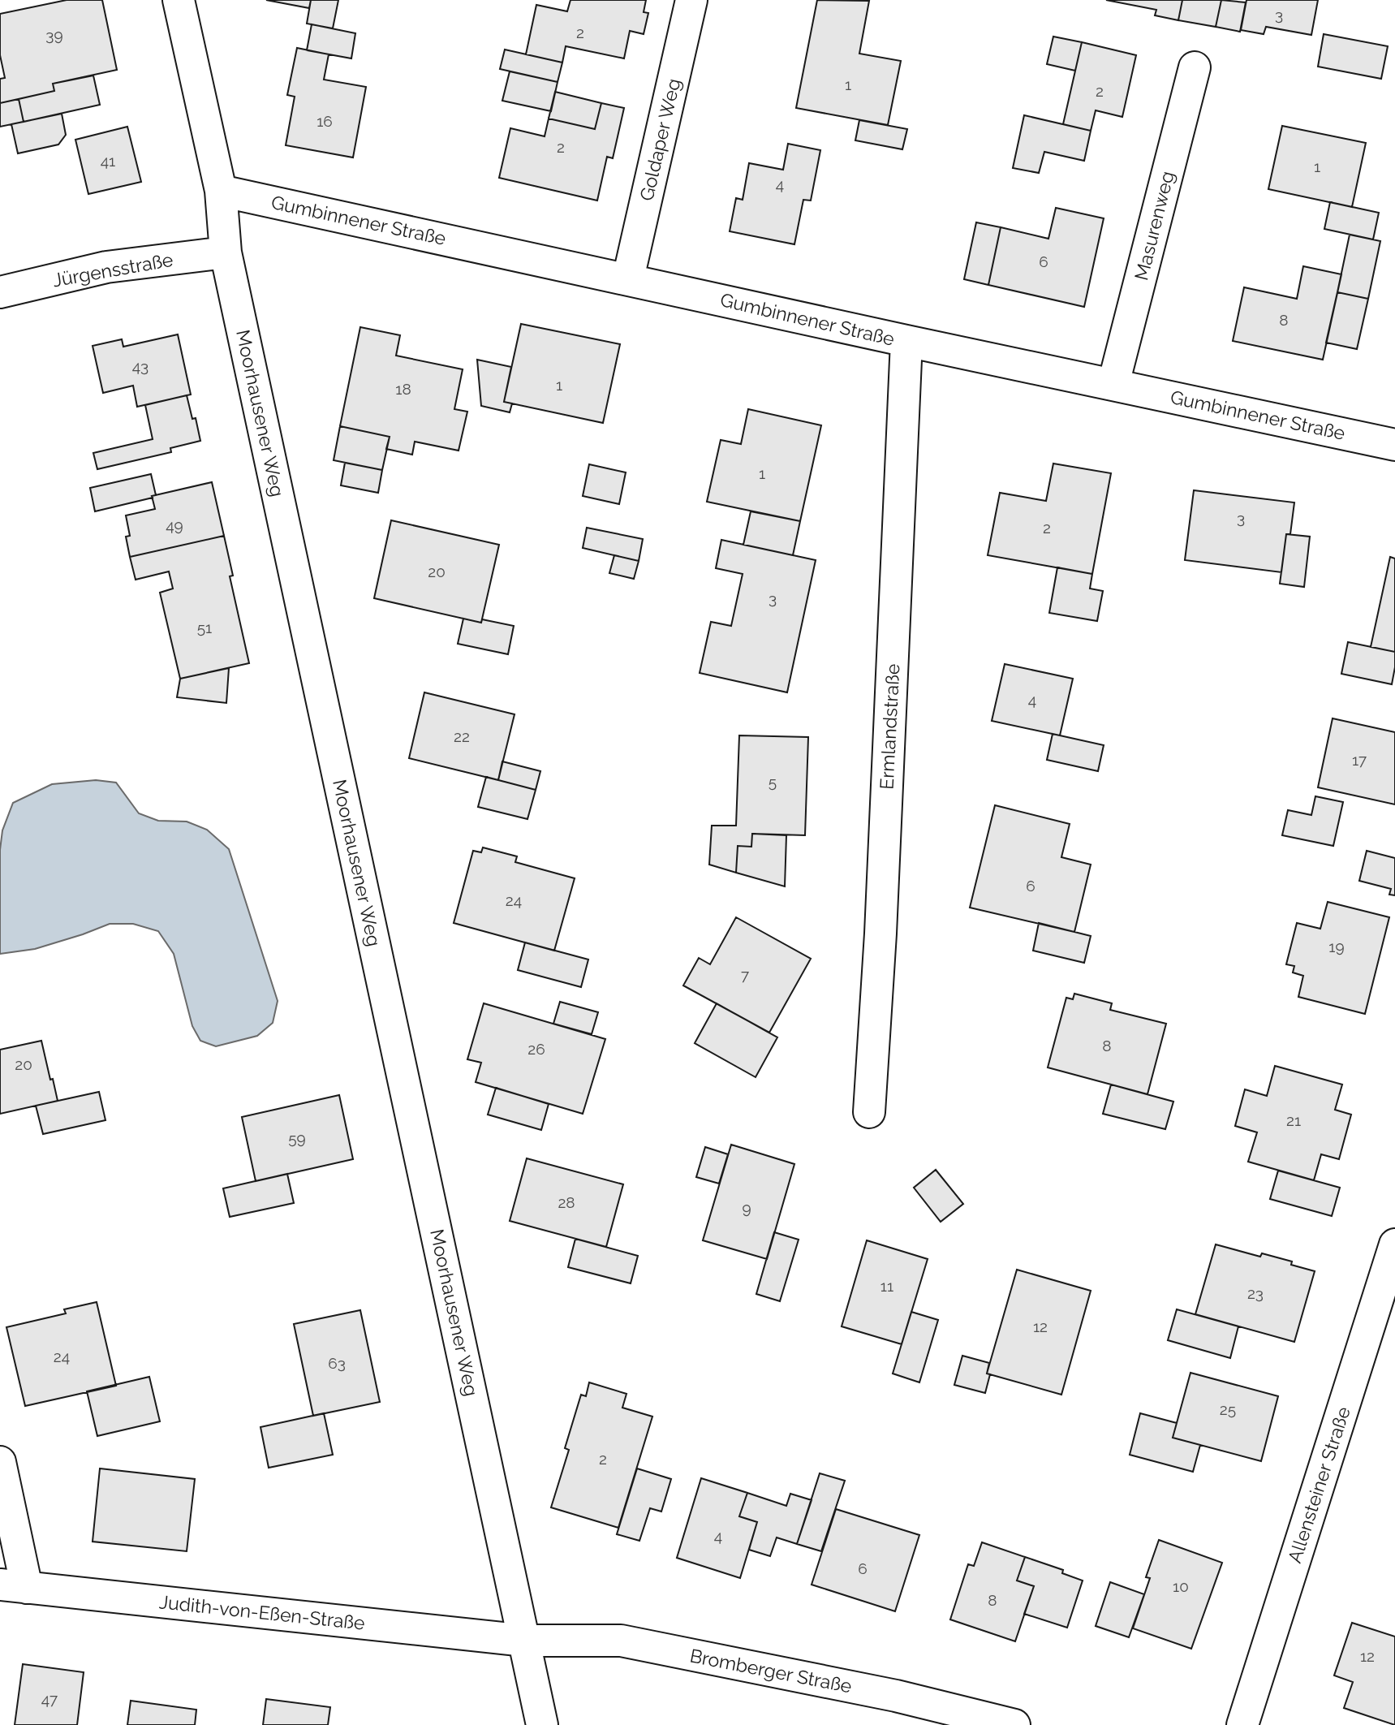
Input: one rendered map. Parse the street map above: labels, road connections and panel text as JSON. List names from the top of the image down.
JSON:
{
  "streets": {
    "street": [
      "Goldaper Weg",
      "Gumbinnener Straße",
      "Masurenweg",
      "Jürgensstraße",
      "Moorhausener Weg",
      "Ermlandstraße",
      "Allensteiner Straße",
      "Judith-von-Eßen-Straße",
      "Bromberger Straße"
    ]
  },
  "crossings": [
    ["Goldaper Weg", "Gumbinnener Straße"],
    ["Gumbinnener Straße", "Masurenweg"],
    ["Gumbinnener Straße", "Moorhausener Weg"],
    ["Gumbinnener Straße", "Ermlandstraße"],
    ["Jürgensstraße", "Moorhausener Weg"],
    ["Moorhausener Weg", "Judith-von-Eßen-Straße"],
    ["Moorhausener Weg", "Bromberger Straße"],
    ["Judith-von-Eßen-Straße", "Bromberger Straße"]
  ],
  "house_numbers": [
    "3",
    "2",
    "39",
    "1",
    "2",
    "16",
    "2",
    "41",
    "1",
    "4",
    "6",
    "8",
    "43",
    "1",
    "18",
    "1",
    "3",
    "49",
    "2",
    "20",
    "3",
    "51",
    "4",
    "22",
    "17",
    "5",
    "6",
    "24",
    "19",
    "7",
    "8",
    "26",
    "20",
    "21",
    "59",
    "28",
    "9",
    "11",
    "23",
    "12",
    "24",
    "63",
    "25",
    "2",
    "4",
    "6",
    "10",
    "8",
    "12",
    "47"
  ]
}
